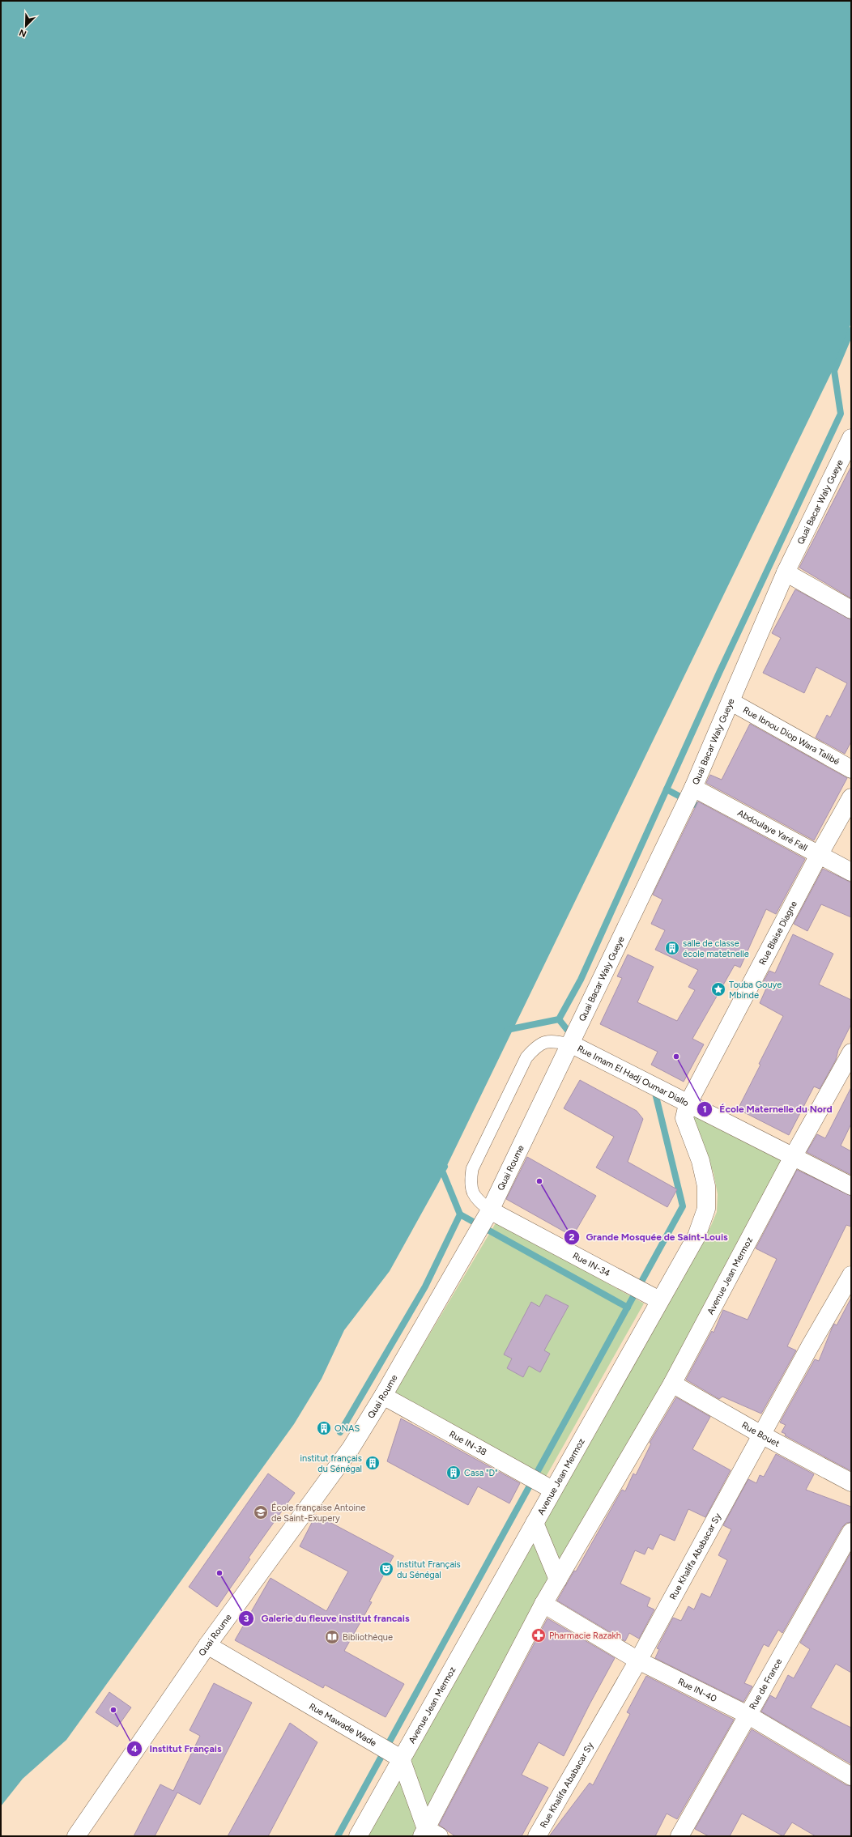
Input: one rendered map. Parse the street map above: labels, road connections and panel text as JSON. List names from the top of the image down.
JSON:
{
  "streets": {
    "street": [
      "Quai Bacar Waly Gueye",
      "Rue Ibnou Diop Wara Talibé",
      "Abdoulaye Yaré Fall",
      "Rue Blaise Diagne",
      "Rue Imam El Hadj Oumar Diallo",
      "Quai Roume",
      "Rue IN-34",
      "Avenue Jean Mermoz",
      "Rue Bouet",
      "Rue IN-38",
      "Rue Khalifa Ababacar Sy",
      "Rue de France",
      "Rue IN-40",
      "Rue Mawade Wade"
    ]
  },
  "crossings": [
    ["Quai Bacar Waly Gueye", "Rue Ibnou Diop Wara Talibé"],
    ["Quai Bacar Waly Gueye", "Abdoulaye Yaré Fall"],
    ["Quai Bacar Waly Gueye", "Rue Imam El Hadj Oumar Diallo"],
    ["Quai Bacar Waly Gueye", "Quai Roume"],
    ["Abdoulaye Yaré Fall", "Rue Blaise Diagne"],
    ["Rue Blaise Diagne", "Rue Imam El Hadj Oumar Diallo"],
    ["Rue Blaise Diagne", "Avenue Jean Mermoz"],
    ["Rue Imam El Hadj Oumar Diallo", "Quai Roume"],
    ["Rue Imam El Hadj Oumar Diallo", "Avenue Jean Mermoz"],
    ["Quai Roume", "Rue IN-34"],
    ["Quai Roume", "Rue IN-38"],
    ["Quai Roume", "Rue Mawade Wade"],
    ["Rue IN-34", "Avenue Jean Mermoz"],
    ["Avenue Jean Mermoz", "Rue Bouet"],
    ["Avenue Jean Mermoz", "Rue IN-38"],
    ["Avenue Jean Mermoz", "Rue IN-40"],
    ["Avenue Jean Mermoz", "Rue Mawade Wade"],
    ["Rue Bouet", "Rue Khalifa Ababacar Sy"],
    ["Rue Khalifa Ababacar Sy", "Rue IN-40"],
    ["Rue de France", "Rue IN-40"]
  ],
  "places": {
    "building": [
      "salle de classe école matetnelle",
      "ONAS",
      "institut français du Sénégal",
      "Casa \"D\""
    ],
    "place": ["Touba Gouye Mbinde"],
    "other": [
      "École Maternelle du Nord",
      "Grande Mosquée de Saint-Louis",
      "Galerie du fleuve institut francais",
      "Institut Français"
    ],
    "school or university": ["École française Antoine de Saint-Exupery"],
    "theatre": ["Institut Français du Sénégal"],
    "pharmacy": ["Pharmacie Razakh"],
    "library": ["Bibliothèque"]
  },
  "north": "bottom left"
}
